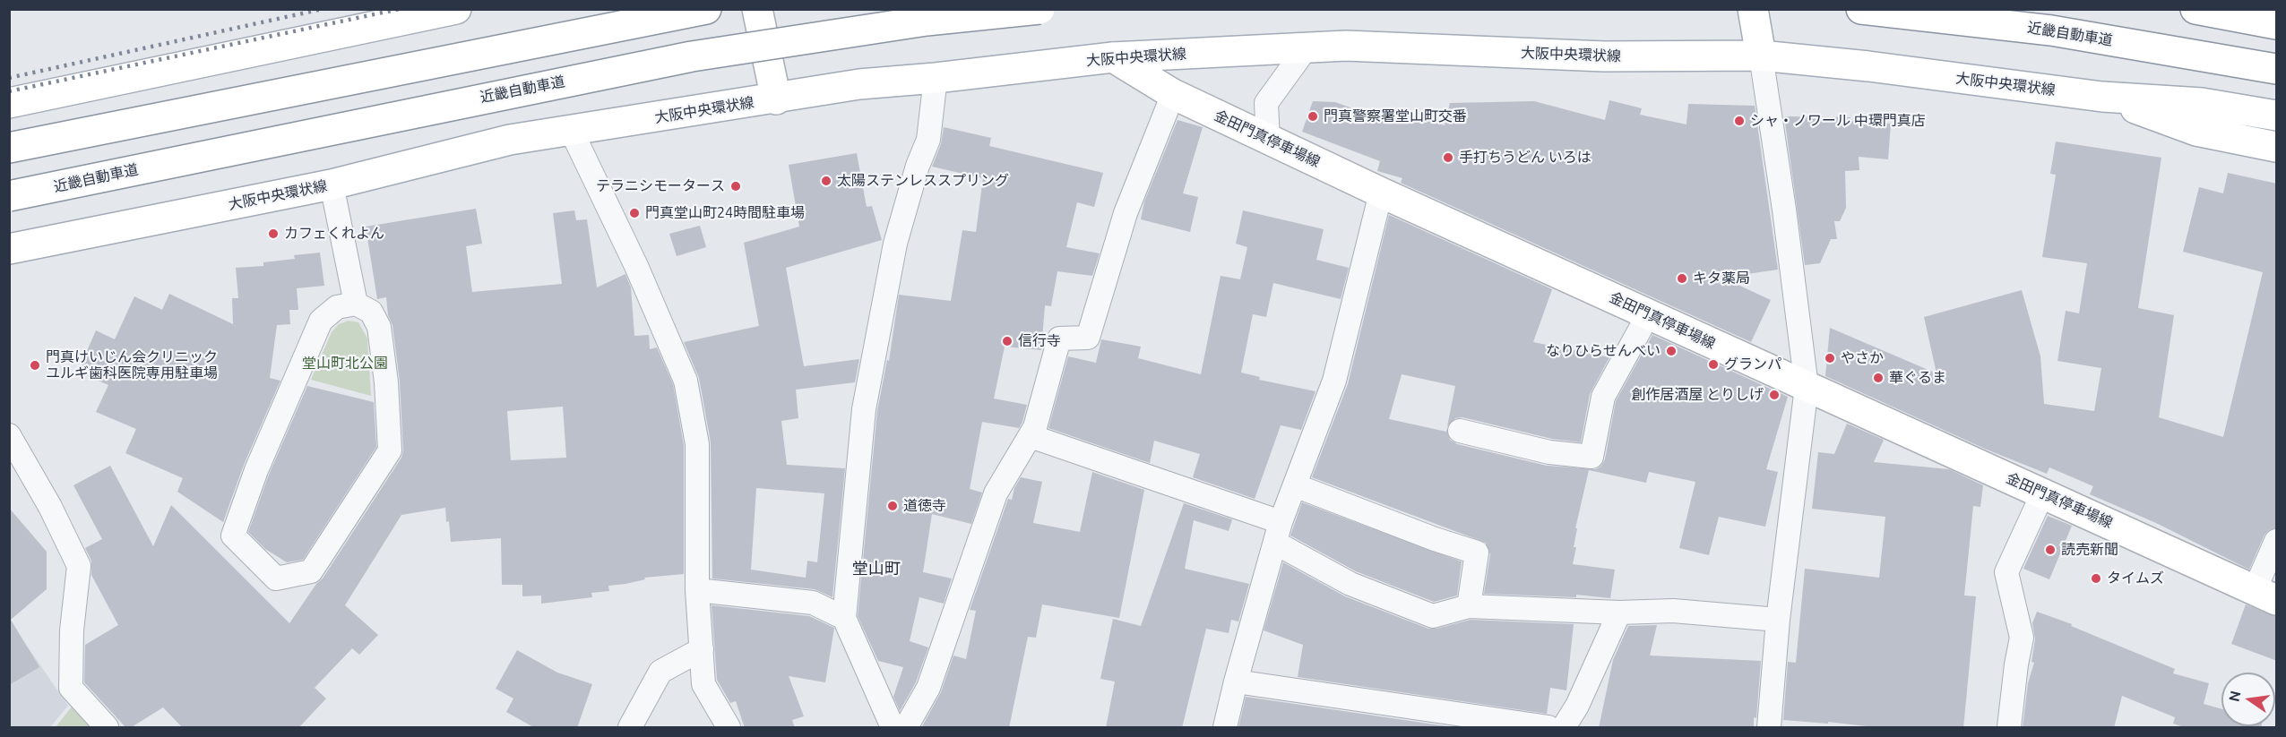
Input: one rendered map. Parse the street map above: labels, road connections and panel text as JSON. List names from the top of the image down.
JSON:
{
  "streets": {
    "main road": ["近畿自動車道", "大阪中央環状線", "金田門真停車場線"]
  },
  "crossings": [
    ["大阪中央環状線", "金田門真停車場線"]
  ],
  "districts": ["堂山町"],
  "parks": ["堂山町北公園"],
  "places": [
    "門真警察署堂山町交番",
    "シャ・ノワール 中環門真店",
    "手打ちうどん いろは",
    "太陽ステンレススプリング",
    "テラニシモータース",
    "門真堂山町24時間駐車場",
    "カフェくれよん",
    "キタ薬局",
    "信行寺",
    "なりひらせんべい",
    "やさか",
    "グランパ",
    "門真けいじん会クリニック ユルギ歯科医院専用駐車場",
    "華ぐるま",
    "創作居酒屋 とりしげ",
    "道徳寺",
    "読売新聞",
    "タイムズ"
  ],
  "north": "left"
}
